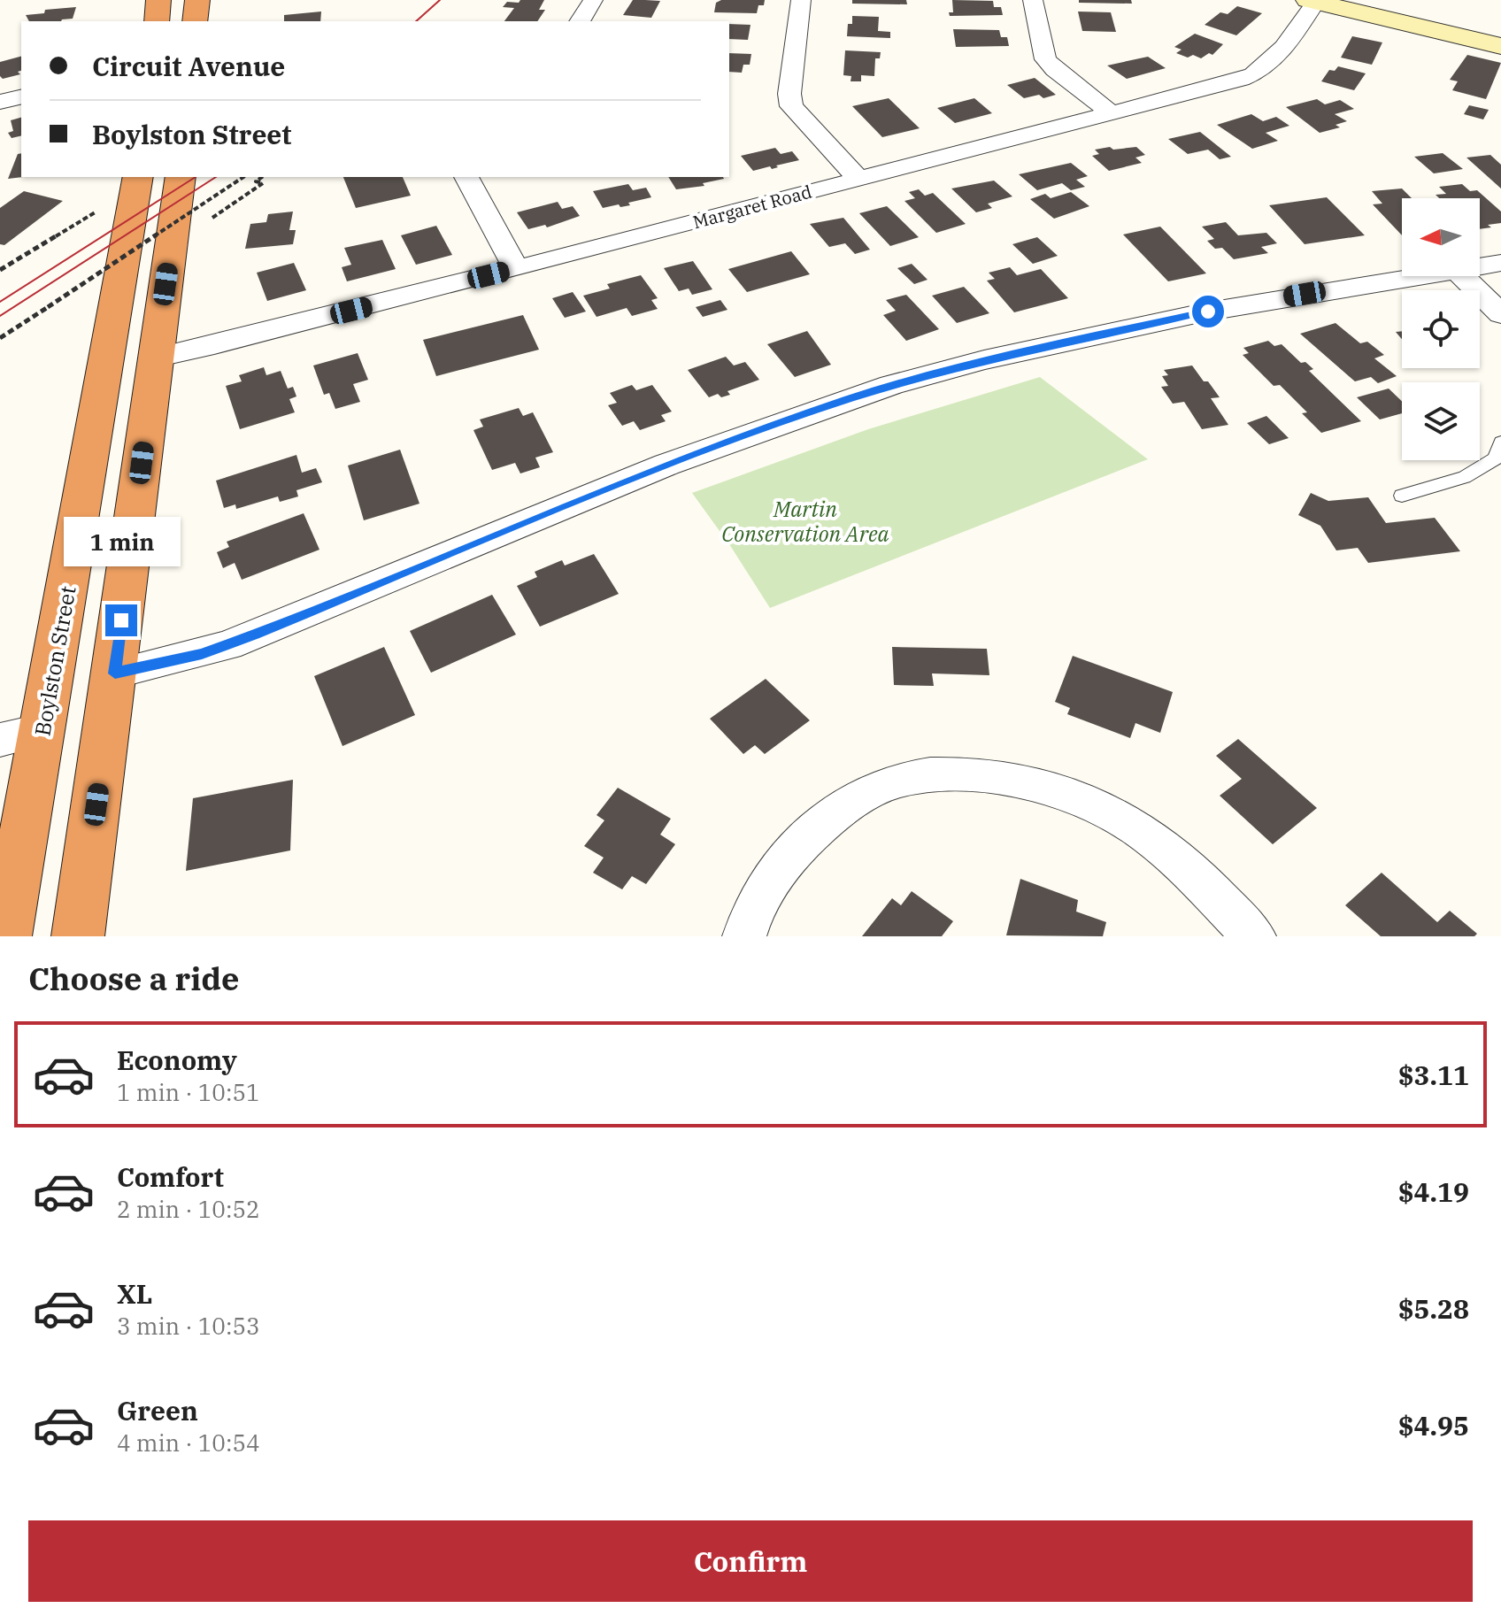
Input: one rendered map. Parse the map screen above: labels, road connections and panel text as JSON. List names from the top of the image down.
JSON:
{
  "streets": {
    "highway": ["Boylston Street"],
    "street": ["Margaret Road"]
  },
  "parks": ["Martin Conservation Area"],
  "north": "left",
  "page": {
    "banner": ["Circuit Avenue", "Boylston Street"],
    "bubble": "1 min",
    "heading": "Choose a ride",
    "list": [
      {
        "name": "Economy",
        "note": "1 min · 10:51",
        "value": "$3.11"
      },
      {
        "name": "Comfort",
        "note": "2 min · 10:52",
        "value": "$4.19"
      },
      {
        "name": "XL",
        "note": "3 min · 10:53",
        "value": "$5.28"
      },
      {
        "name": "Green",
        "note": "4 min · 10:54",
        "value": "$4.95"
      }
    ],
    "buttons": "Confirm"
  }
}
